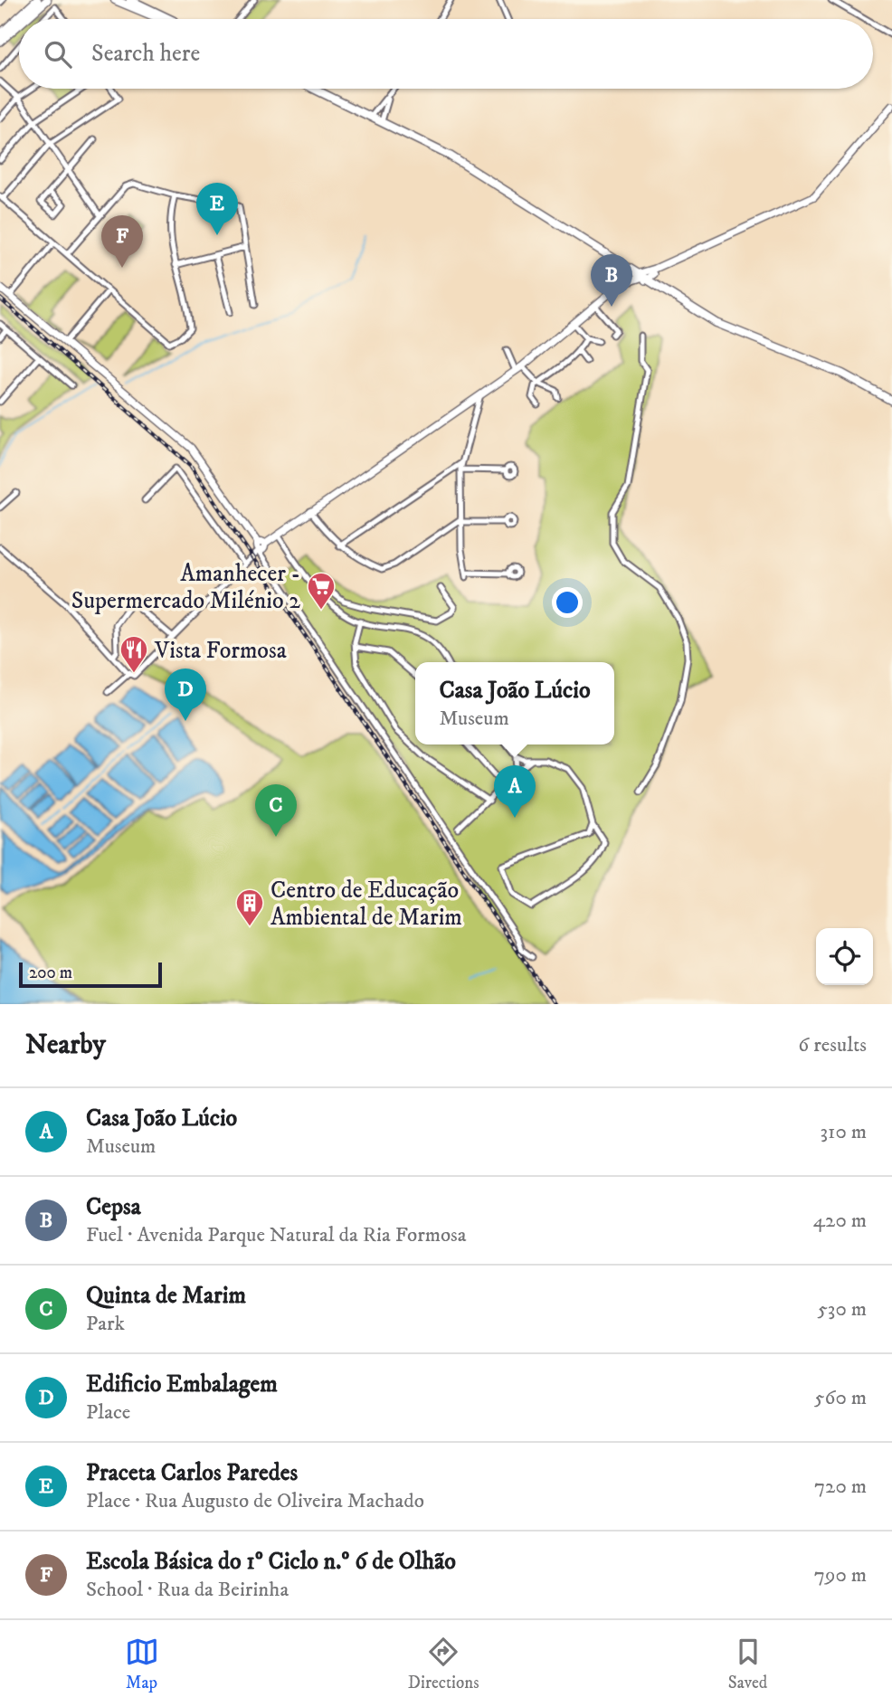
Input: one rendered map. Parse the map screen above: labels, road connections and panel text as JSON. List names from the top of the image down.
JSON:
{
  "places": {
    "supermarket": ["Amanhecer - Supermercado Milénio 2"],
    "restaurant": ["Vista Formosa"],
    "building": ["Centro de Educação Ambiental de Marim"]
  },
  "scale_bar": "200 m",
  "page": {
    "search": "Search here",
    "pins": [
      "E",
      "F",
      "B",
      "D",
      "A",
      "C"
    ],
    "popup": ["Casa João Lúcio", "Museum"],
    "scale": "200 m",
    "heading": ["Nearby", "6 results"],
    "list": [
      {
        "mark": "A",
        "name": "Casa João Lúcio",
        "note": "Museum",
        "value": "310 m"
      },
      {
        "mark": "B",
        "name": "Cepsa",
        "note": "Fuel · Avenida Parque Natural da Ria Formosa",
        "value": "420 m"
      },
      {
        "mark": "C",
        "name": "Quinta de Marim",
        "note": "Park",
        "value": "530 m"
      },
      {
        "mark": "D",
        "name": "Edificio Embalagem",
        "note": "Place",
        "value": "560 m"
      },
      {
        "mark": "E",
        "name": "Praceta Carlos Paredes",
        "note": "Place · Rua Augusto de Oliveira Machado",
        "value": "720 m"
      },
      {
        "mark": "F",
        "name": "Escola Básica do 1º Ciclo n.º 6 de Olhão",
        "note": "School · Rua da Beirinha",
        "value": "790 m"
      }
    ],
    "nav": ["Map", "Directions", "Saved"]
  }
}
